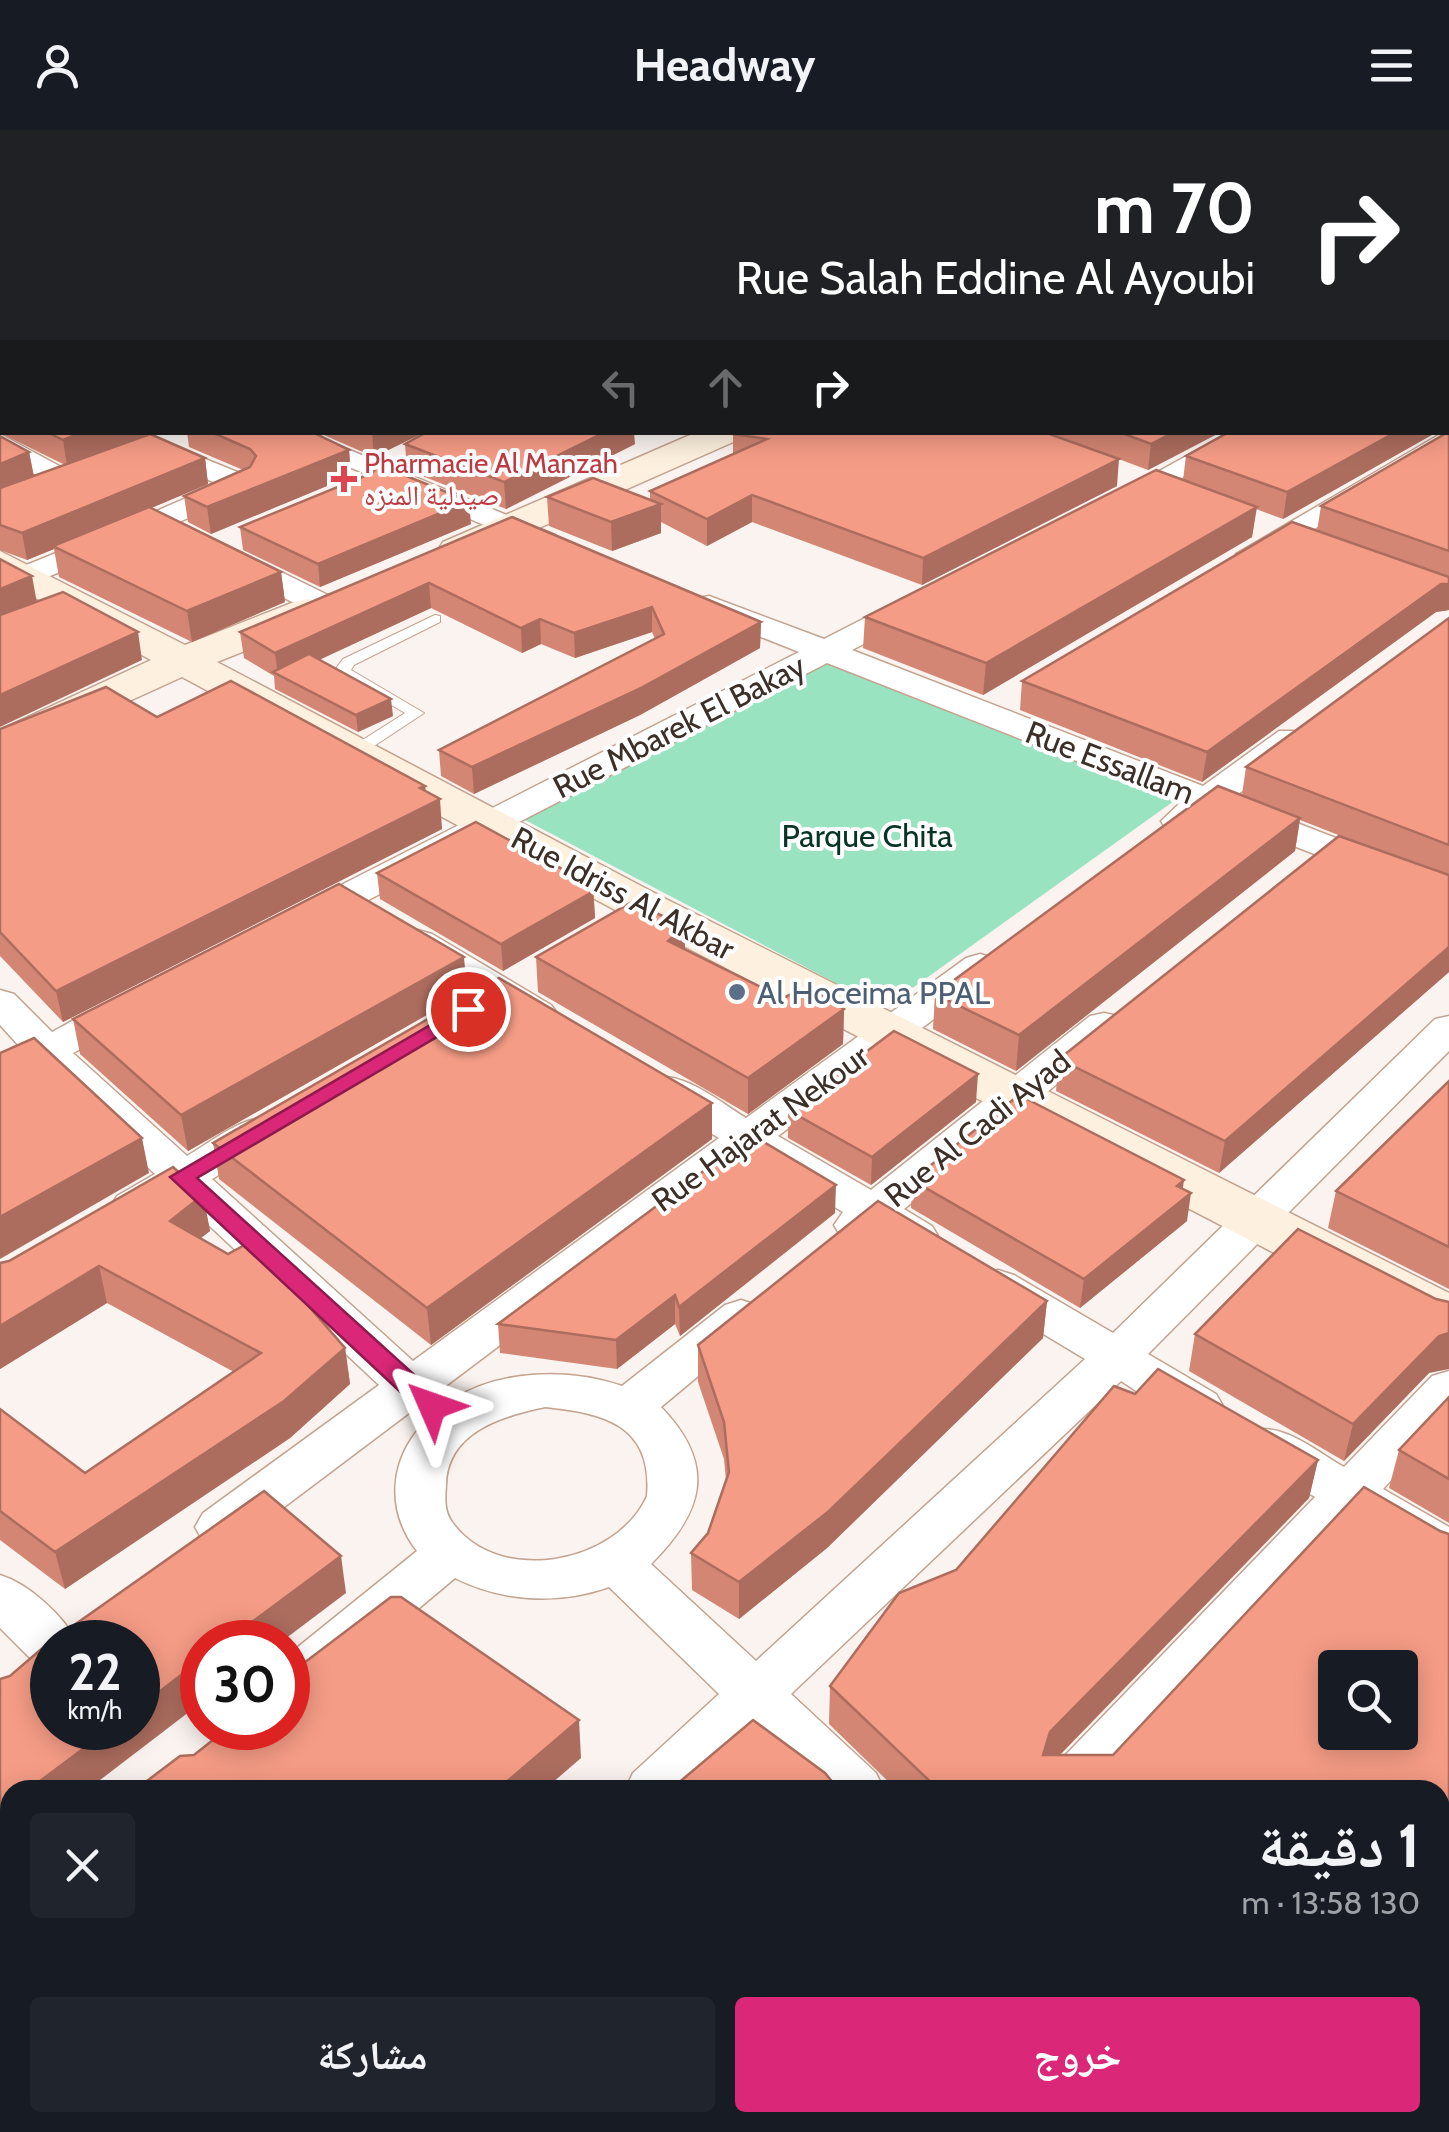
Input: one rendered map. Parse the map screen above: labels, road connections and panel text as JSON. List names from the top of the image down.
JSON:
{
  "streets": {
    "street": [
      "Rue Mbarek El Bakay",
      "Rue Essallam",
      "Rue Idriss Al Akbar",
      "Rue Hajarat Nekour",
      "Rue Al Cadi Ayad"
    ]
  },
  "crossings": [
    ["Rue Mbarek El Bakay", "Rue Essallam"],
    ["Rue Mbarek El Bakay", "Rue Idriss Al Akbar"],
    ["Rue Idriss Al Akbar", "Rue Hajarat Nekour"],
    ["Rue Idriss Al Akbar", "Rue Al Cadi Ayad"]
  ],
  "parks": ["Parque Chita"],
  "places": {
    "health": ["Pharmacie Al Manzah صيدلية المنزه"],
    "other": ["Al Hoceima PPAL"]
  },
  "page": {
    "header": "Headway",
    "turn": ["70 m", "Rue Salah Eddine Al Ayoubi"],
    "speed": "22 km/h",
    "limit": "30",
    "heading": ["1 دقيقة", "130 m · 13:58"],
    "buttons": ["خروج", "مشاركة"]
  }
}
